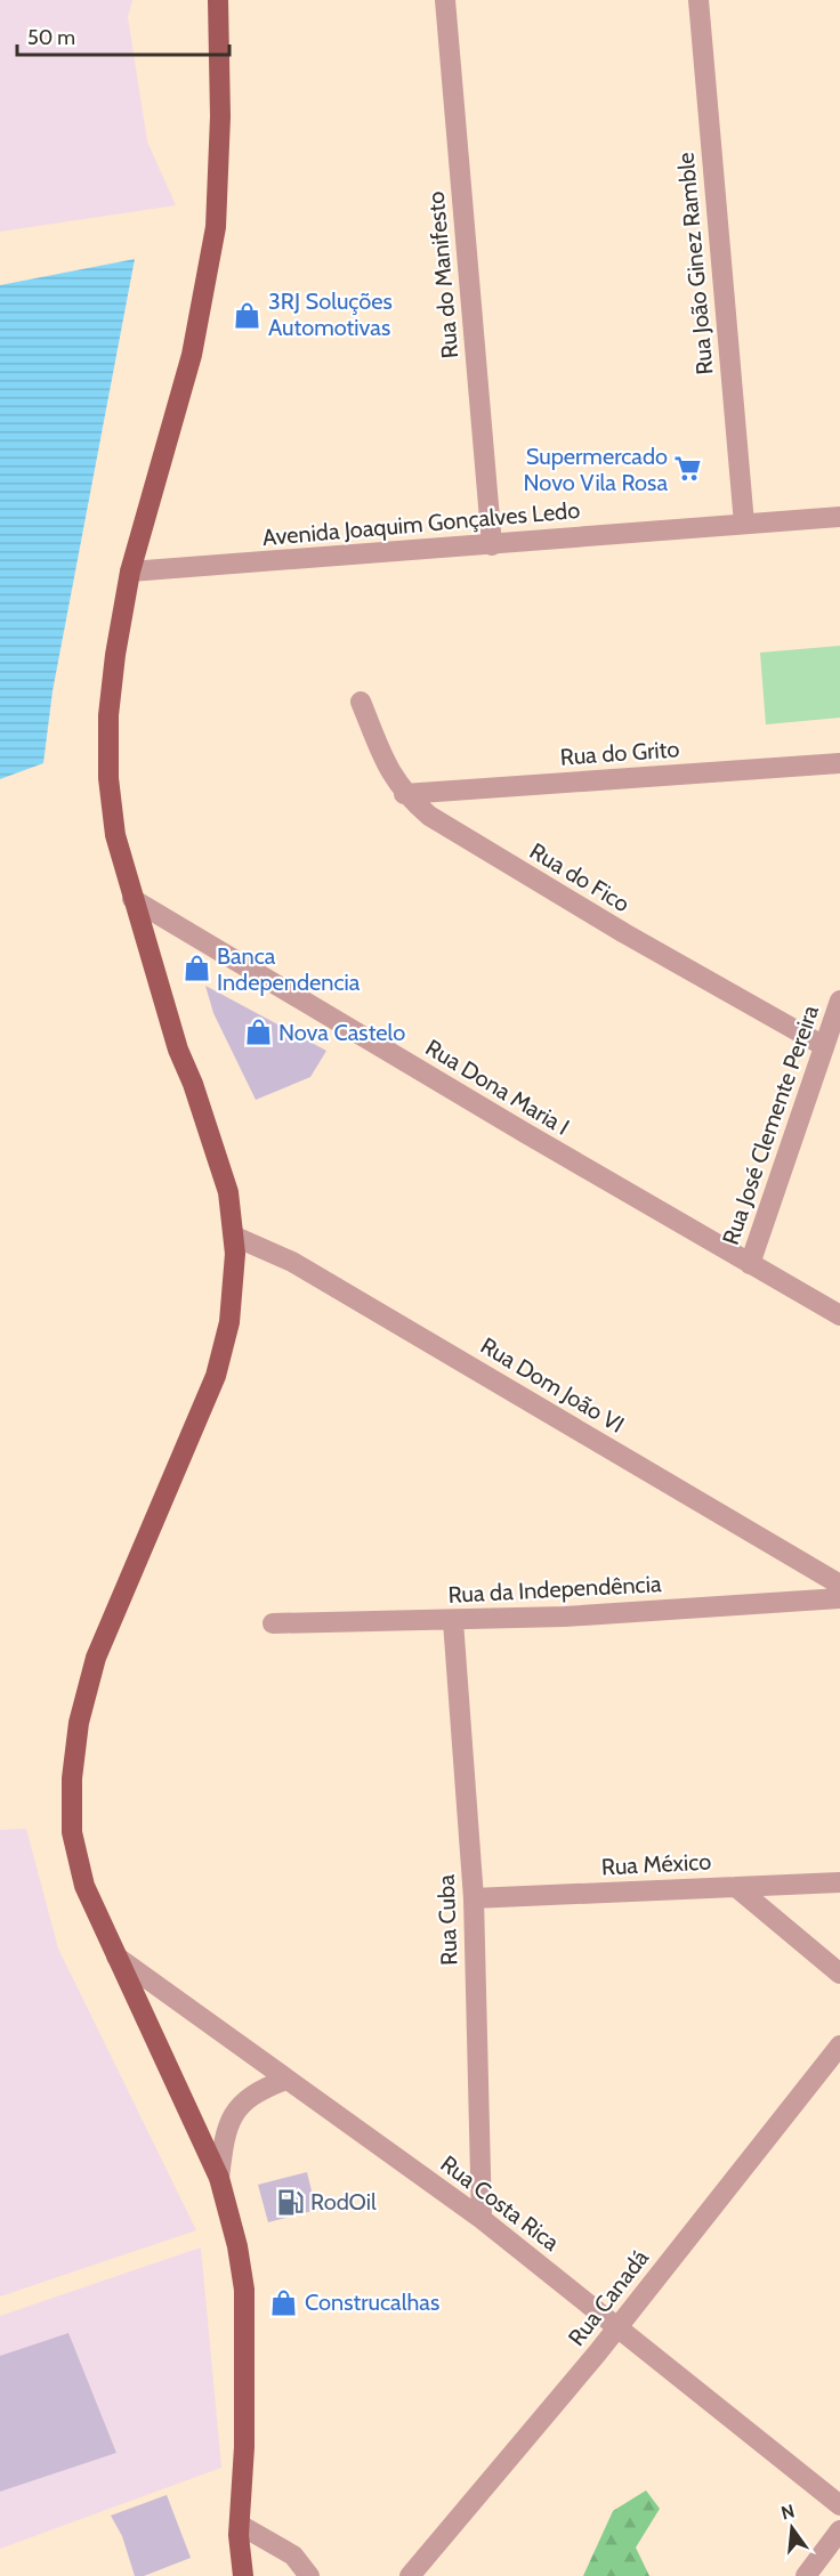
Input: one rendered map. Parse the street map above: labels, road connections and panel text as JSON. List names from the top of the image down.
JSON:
{
  "streets": {
    "street": [
      "Rua João Ginez Ramble",
      "Rua do Manifesto",
      "Avenida Joaquim Gonçalves Ledo",
      "Rua do Grito",
      "Rua do Fico",
      "Rua Dona Maria I",
      "Rua José Clemente Pereira",
      "Rua Dom João VI",
      "Rua da Independência",
      "Rua México",
      "Rua Cuba",
      "Rua Costa Rica",
      "Rua Canadá"
    ]
  },
  "crossings": [
    ["Rua João Ginez Ramble", "Avenida Joaquim Gonçalves Ledo"],
    ["Rua do Manifesto", "Avenida Joaquim Gonçalves Ledo"],
    ["Rua do Grito", "Rua do Fico"],
    ["Rua do Fico", "Rua José Clemente Pereira"],
    ["Rua Dona Maria I", "Rua José Clemente Pereira"],
    ["Rua da Independência", "Rua Cuba"],
    ["Rua México", "Rua Cuba"],
    ["Rua Cuba", "Rua Costa Rica"],
    ["Rua Costa Rica", "Rua Canadá"]
  ],
  "places": {
    "shop": [
      "3RJ Soluções Automotivas",
      "Banca Independencia",
      "Nova Castelo",
      "Construcalhas"
    ],
    "supermarket": ["Supermercado Novo Vila Rosa"],
    "fuel station": ["RodOil"]
  },
  "scale_bar": "50 m",
  "north": "top"
}
